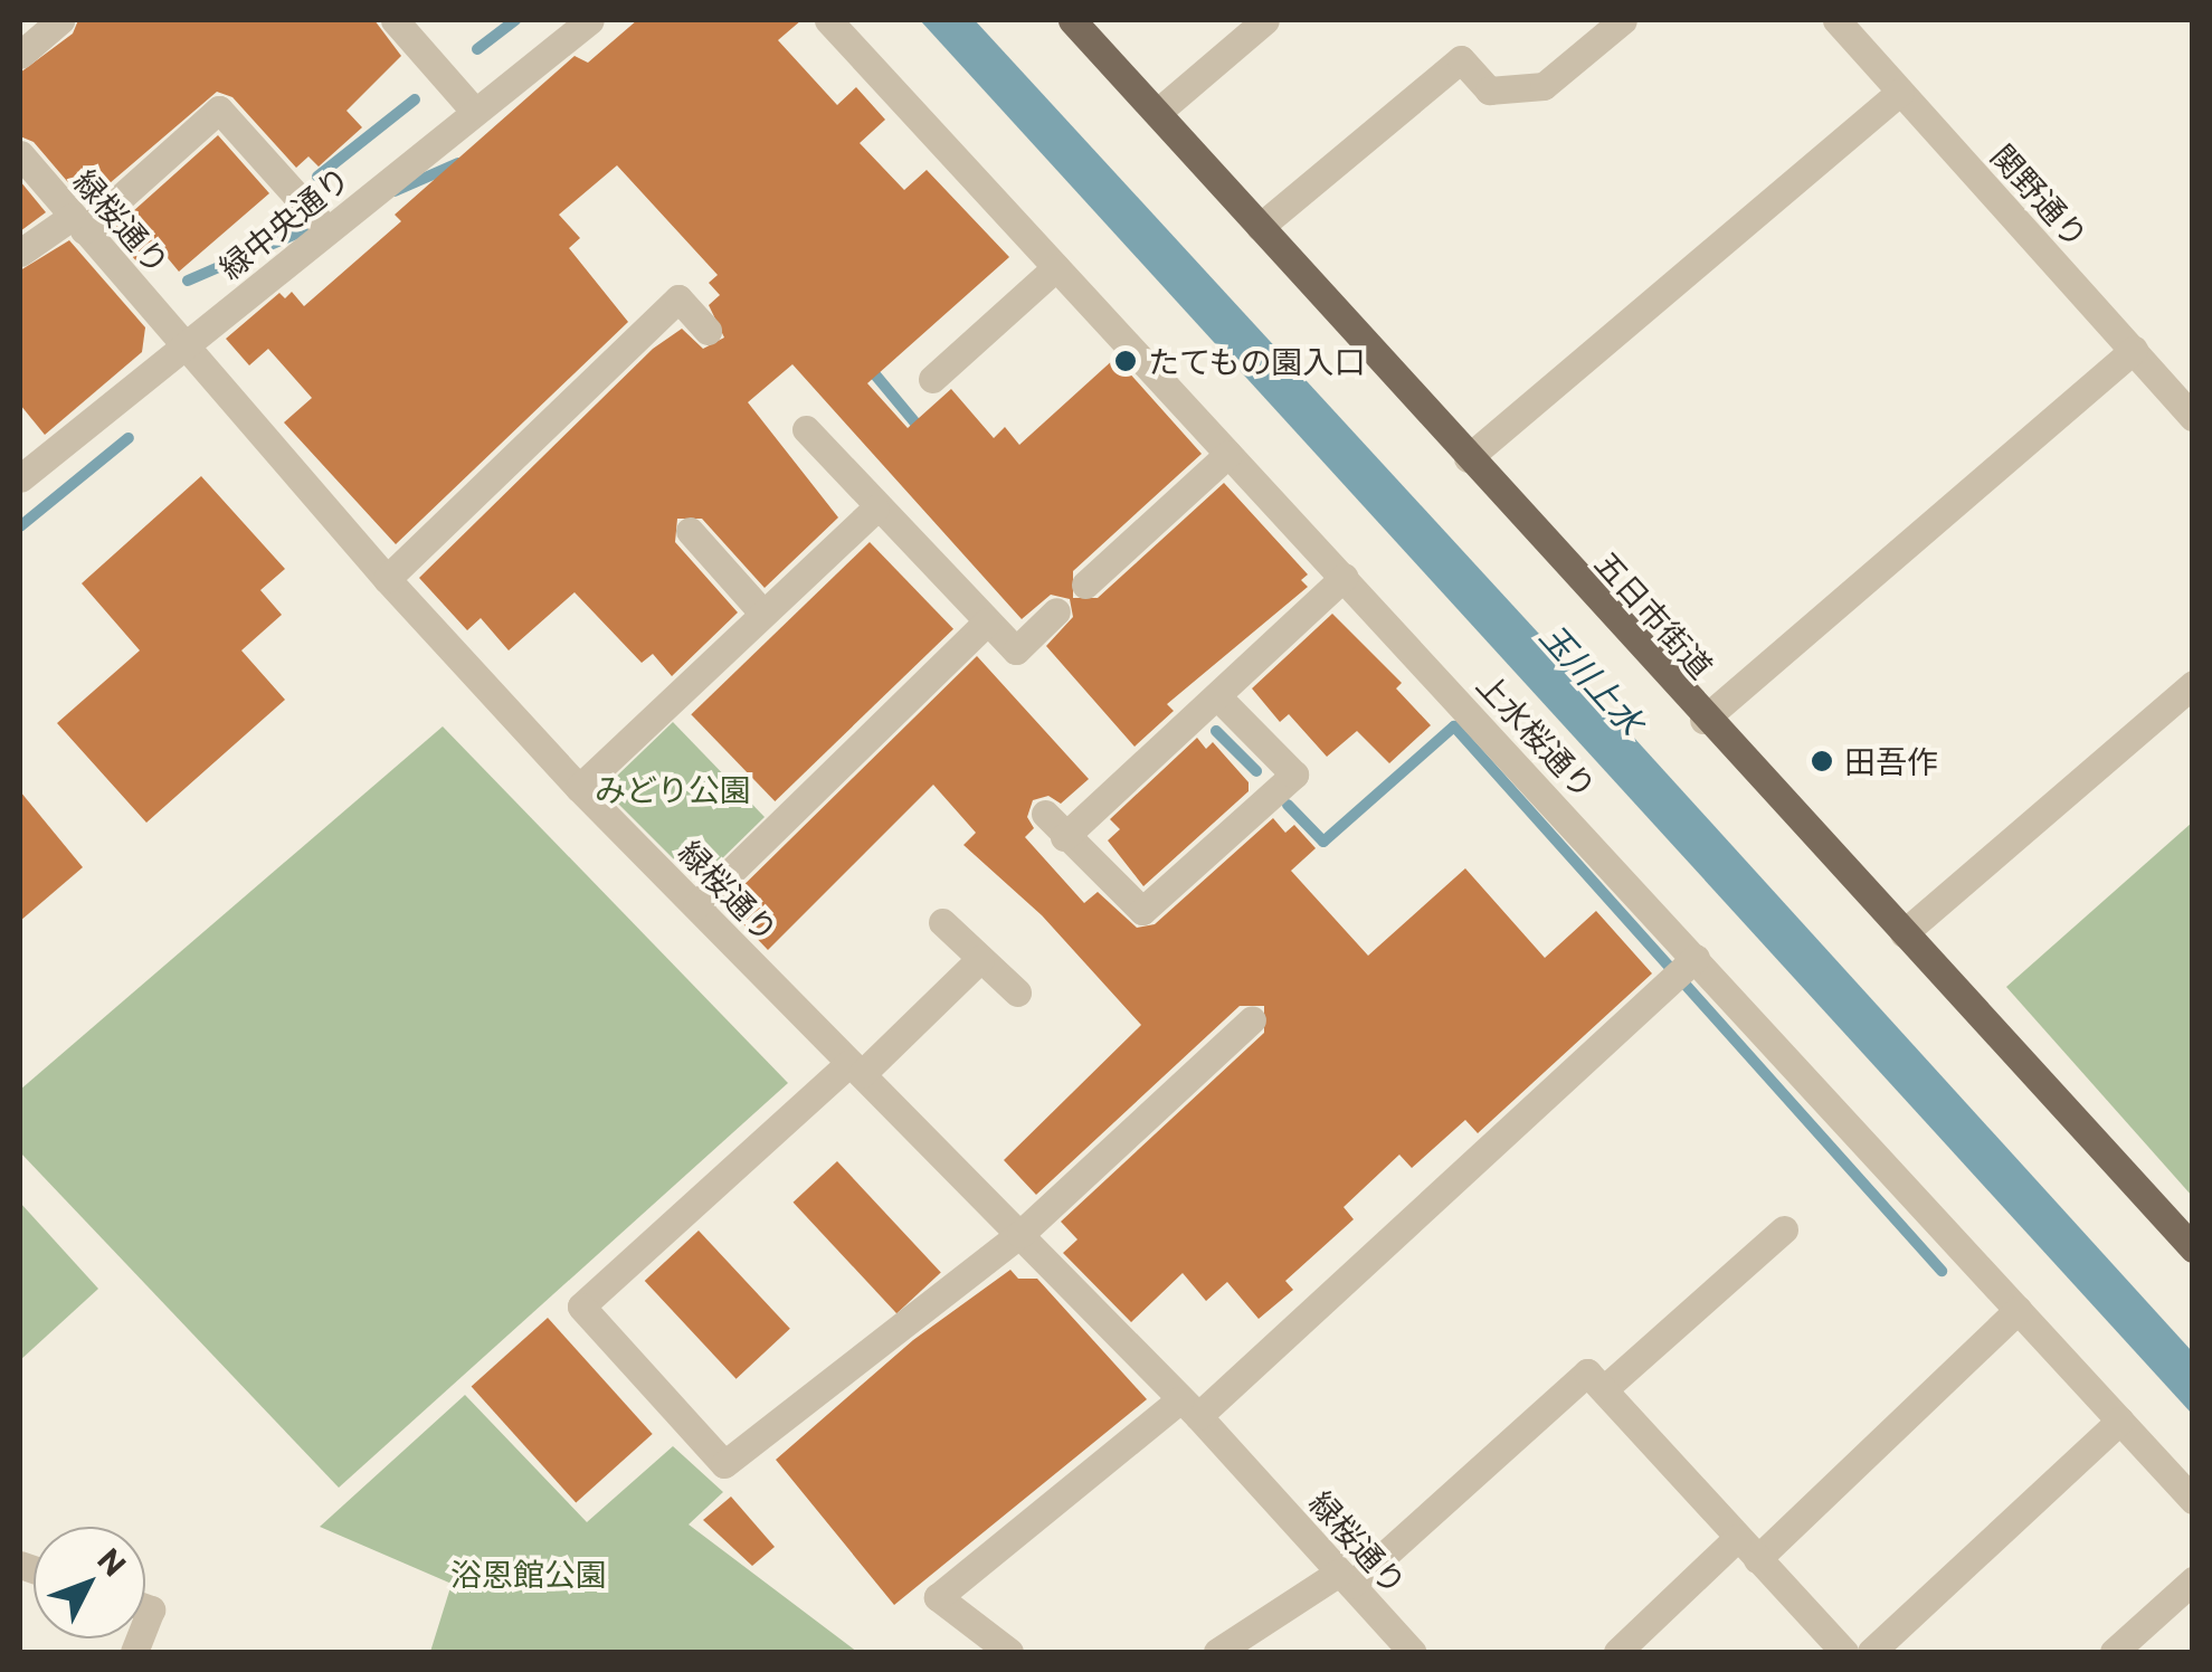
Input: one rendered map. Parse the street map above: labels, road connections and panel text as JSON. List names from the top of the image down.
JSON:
{
  "streets": {
    "main road": ["五日市街道"],
    "street": [
      "関野通り",
      "緑桜通り",
      "緑中央通り",
      "上水桜通り"
    ]
  },
  "crossings": [
    ["緑桜通り", "緑中央通り"]
  ],
  "water": ["玉川上水"],
  "parks": ["みどり公園", "浴恩館公園"],
  "places": ["たてもの園入口", "田吾作"],
  "north": "top right"
}
